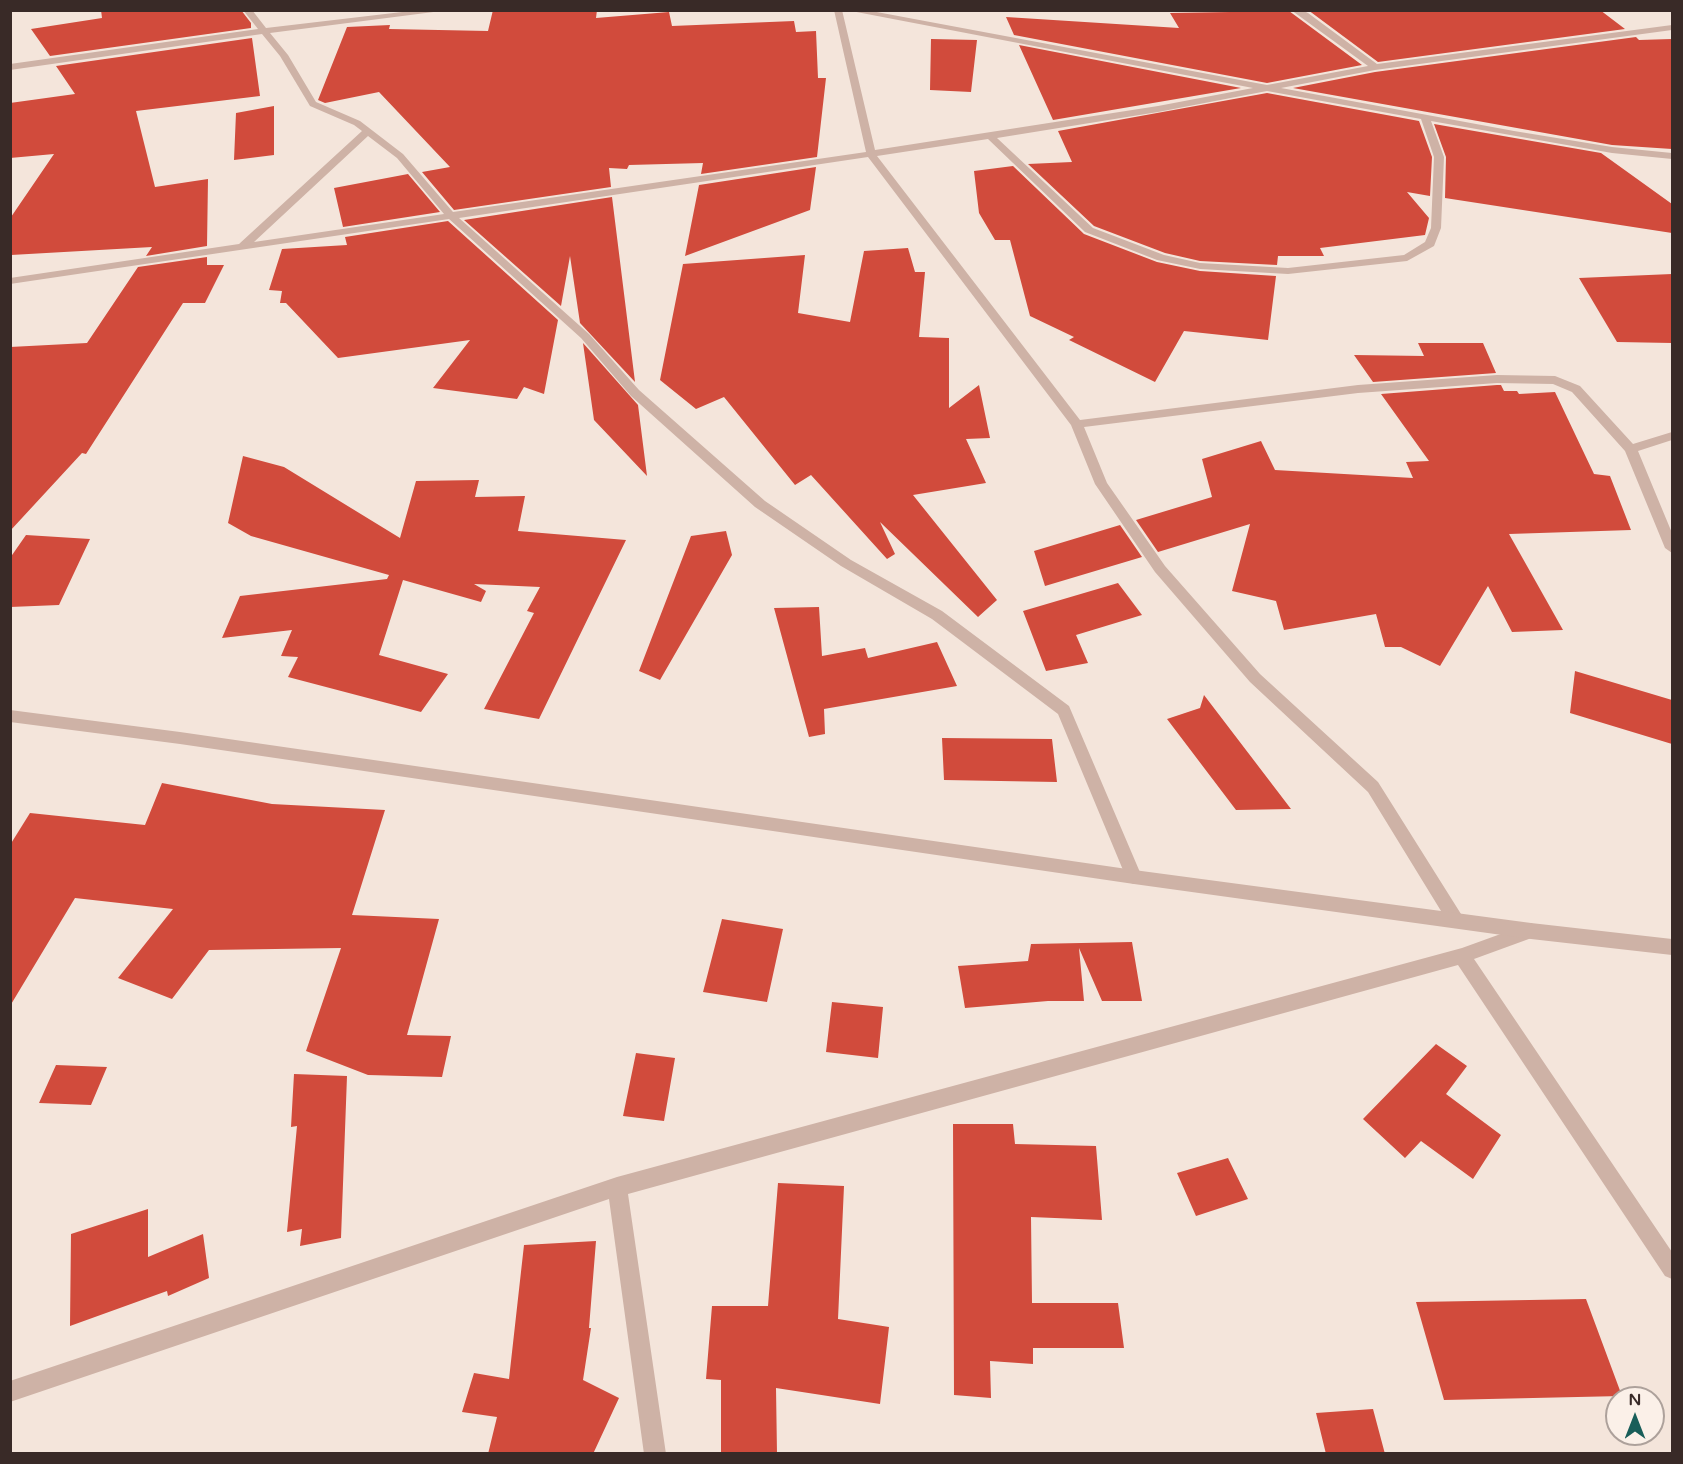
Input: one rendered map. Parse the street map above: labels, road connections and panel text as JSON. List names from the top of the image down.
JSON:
{
  "north": "top"
}
